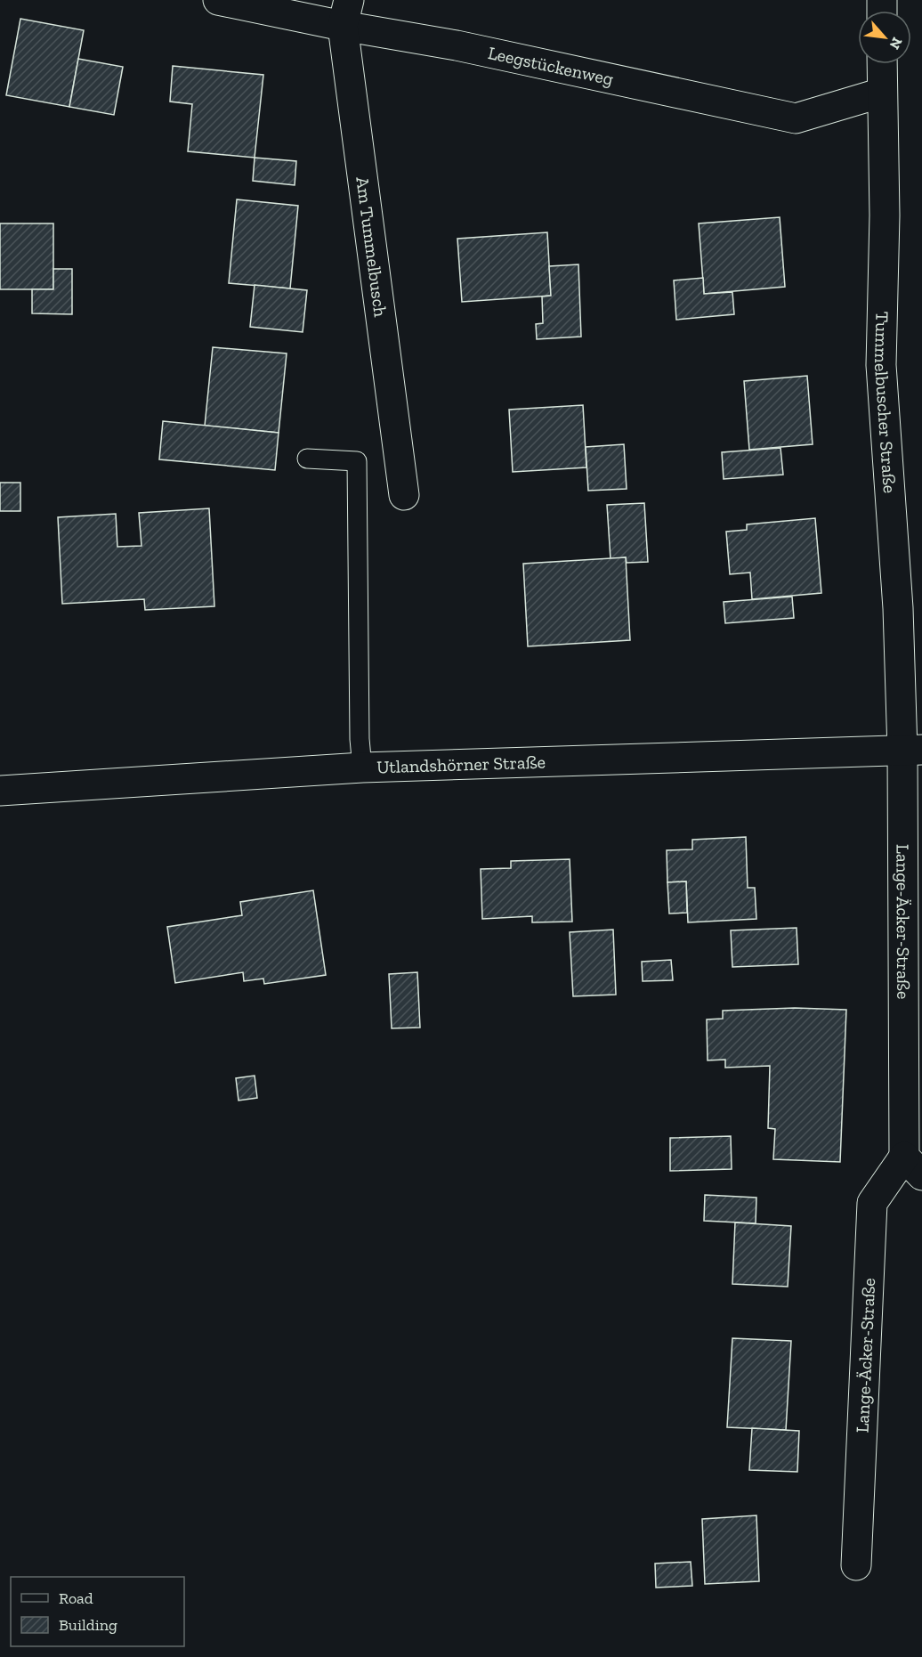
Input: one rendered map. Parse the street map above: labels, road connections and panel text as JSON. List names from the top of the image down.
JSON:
{
  "streets": {
    "street": [
      "Leegstückenweg",
      "Am Tummelbusch",
      "Tummelbuscher Straße",
      "Utlandshörner Straße",
      "Lange-Äcker-Straße"
    ]
  },
  "crossings": [
    ["Leegstückenweg", "Am Tummelbusch"],
    ["Leegstückenweg", "Tummelbuscher Straße"],
    ["Tummelbuscher Straße", "Utlandshörner Straße"],
    ["Tummelbuscher Straße", "Lange-Äcker-Straße"],
    ["Utlandshörner Straße", "Lange-Äcker-Straße"]
  ],
  "legend": ["Road", "Building"],
  "north": "bottom right"
}
